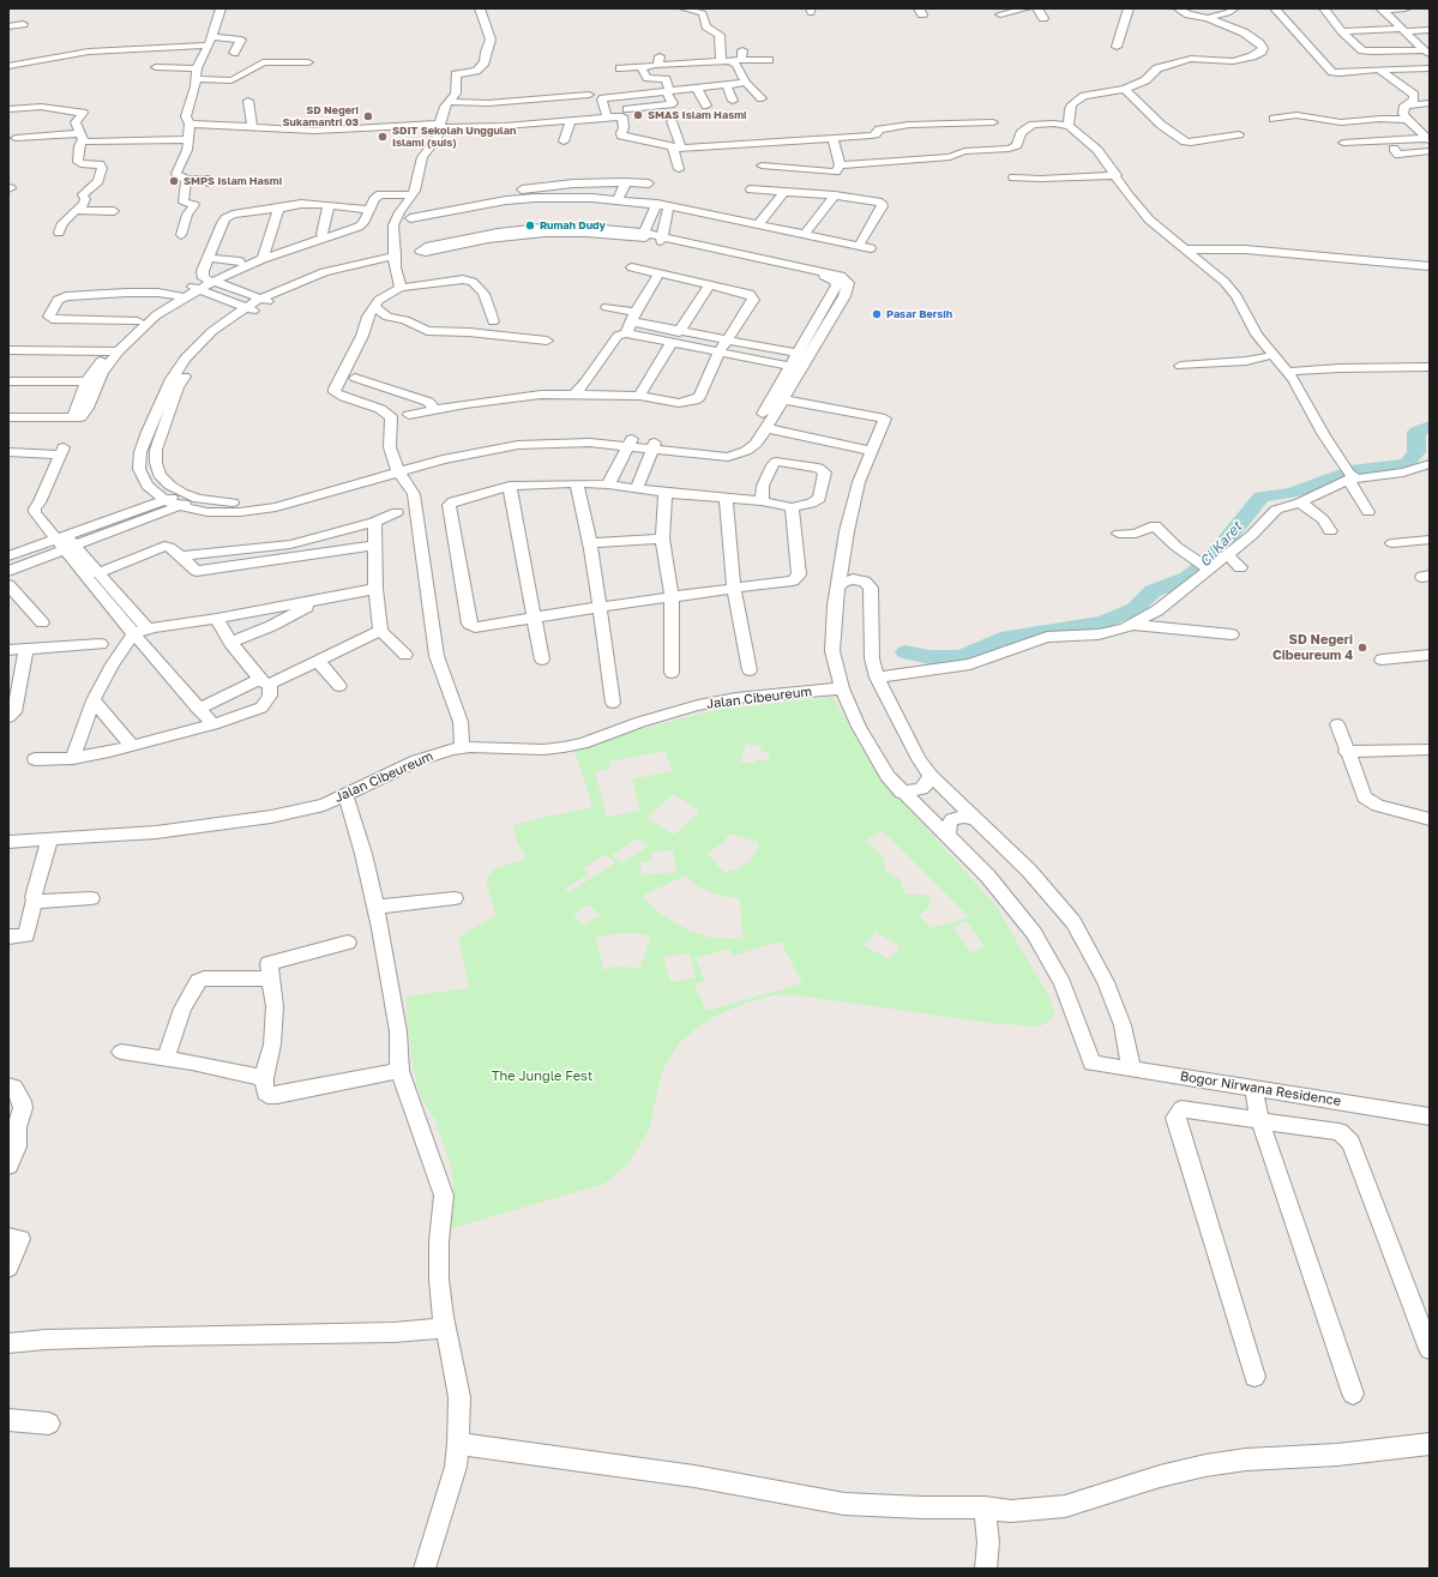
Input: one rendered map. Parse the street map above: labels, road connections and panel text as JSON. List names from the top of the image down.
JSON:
{
  "streets": {
    "street": ["Jalan Cibeureum", "Bogor Nirwana Residence"]
  },
  "water": ["Ci Karet"],
  "parks": ["The Jungle Fest"],
  "places": [
    "SMAS Islam Hasmi",
    "SD Negeri Sukamantri 03",
    "SDIT Sekolah Unggulan Islami (suis)",
    "SMPS Islam Hasmi",
    "Rumah Dudy",
    "Pasar Bersih",
    "SD Negeri Cibeureum 4"
  ]
}
